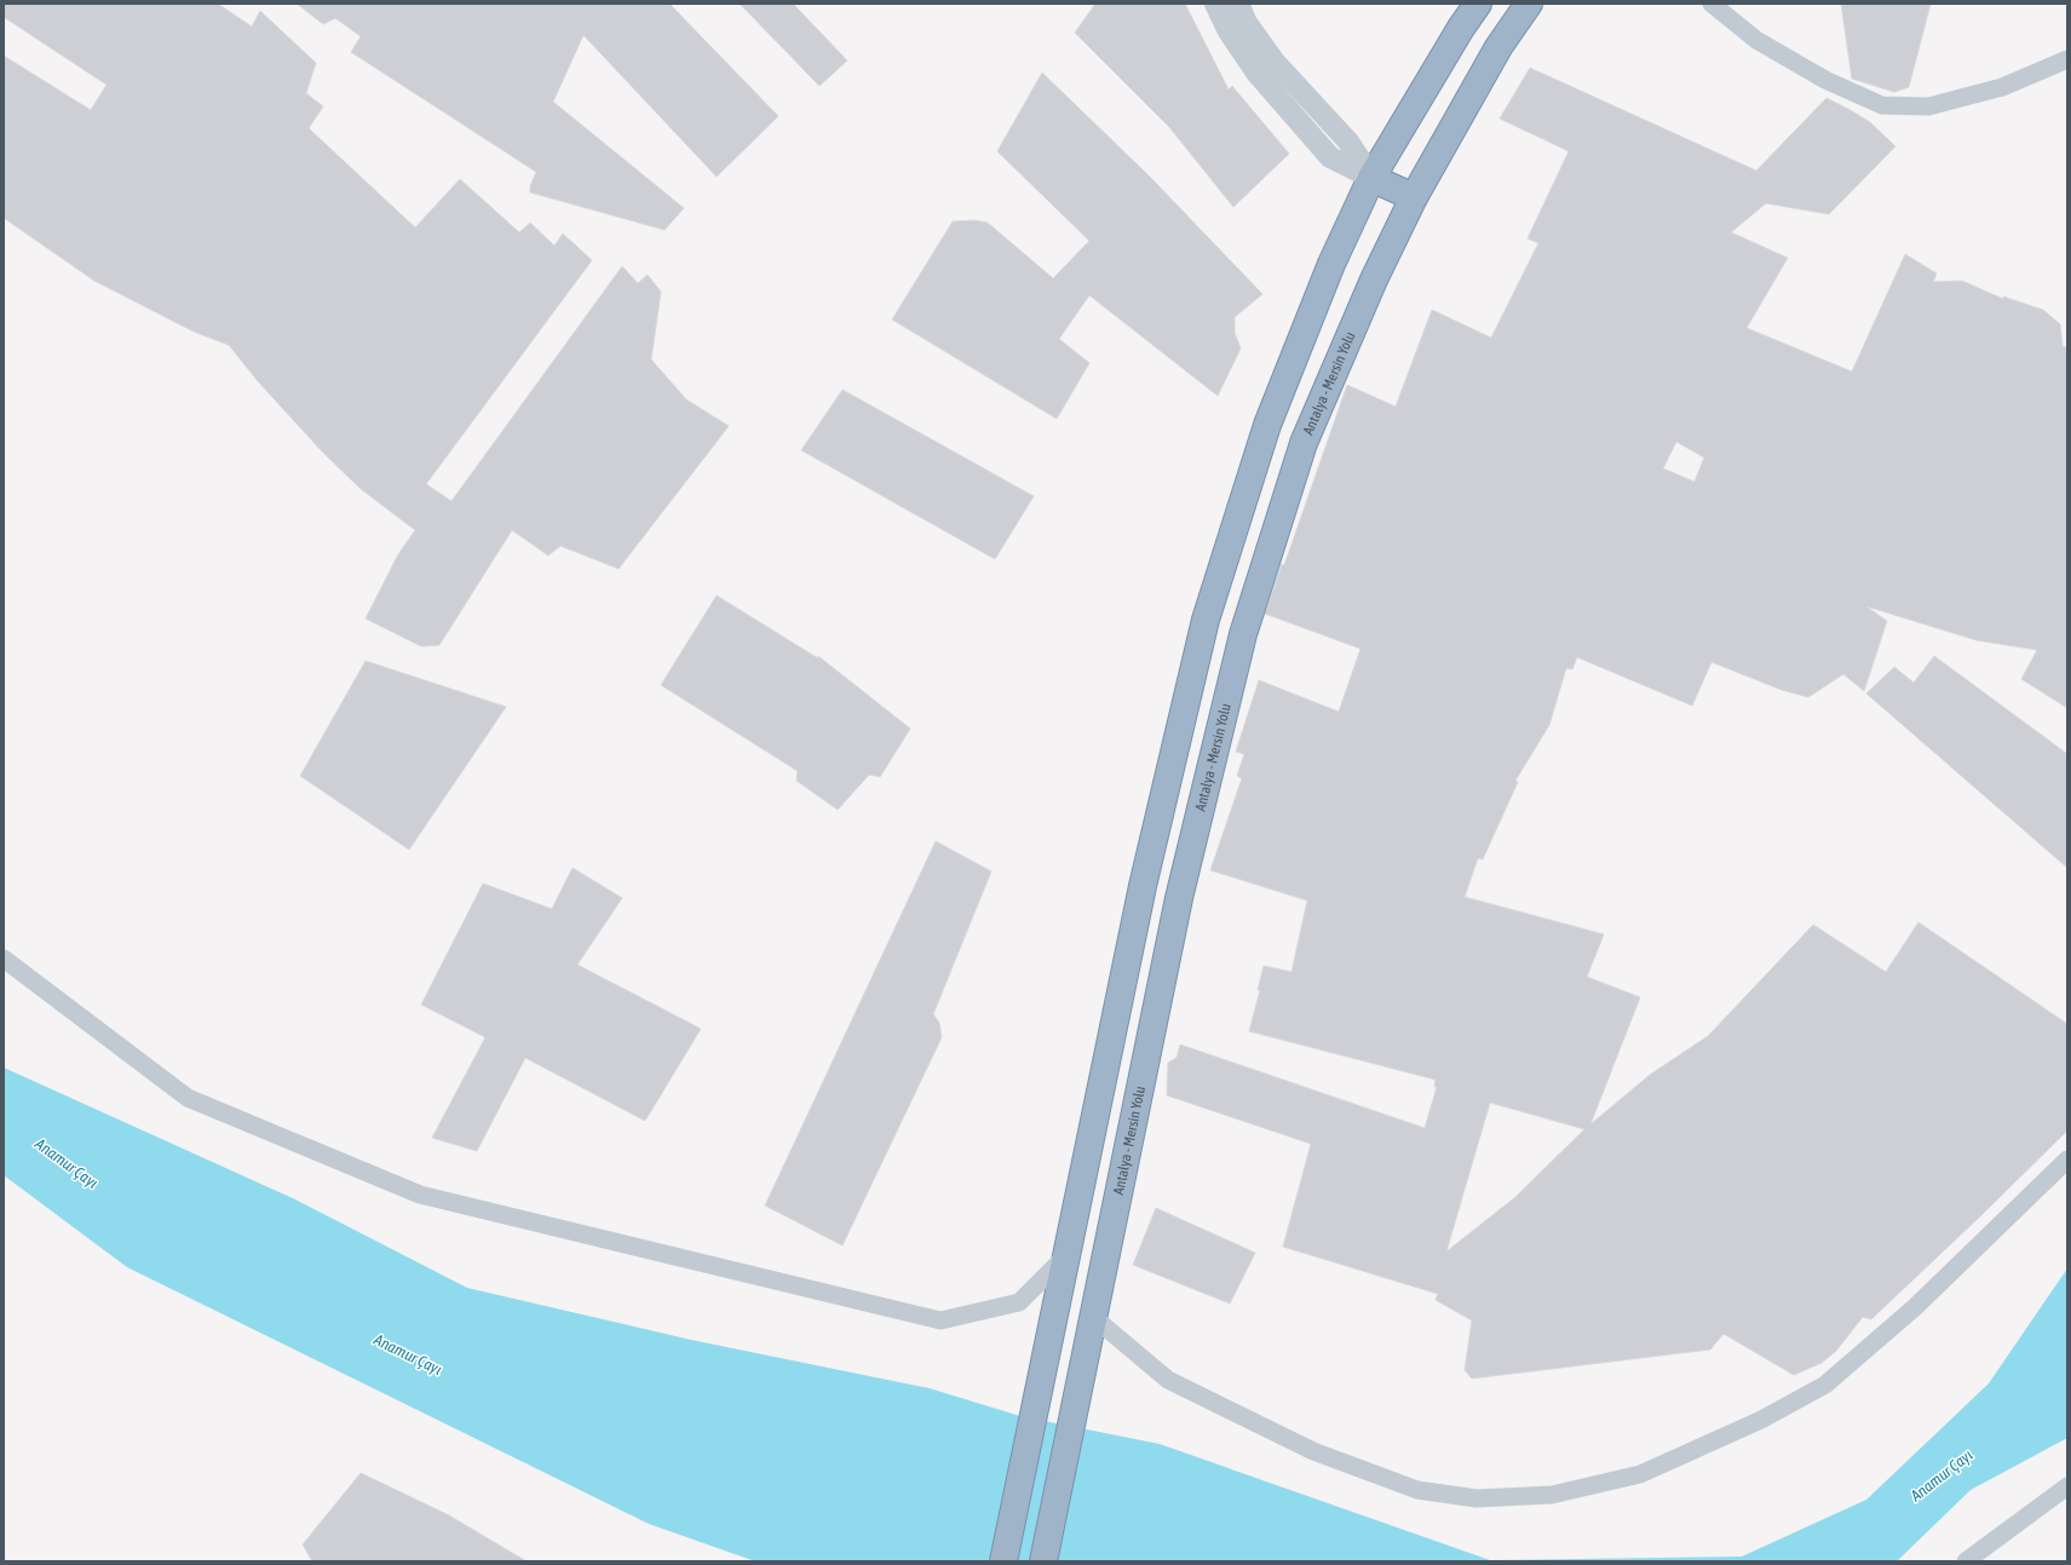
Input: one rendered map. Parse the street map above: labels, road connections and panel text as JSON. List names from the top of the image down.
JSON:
{
  "streets": {
    "highway": ["Antalya - Mersin Yolu"]
  },
  "water": ["Anamur Çayı"]
}
